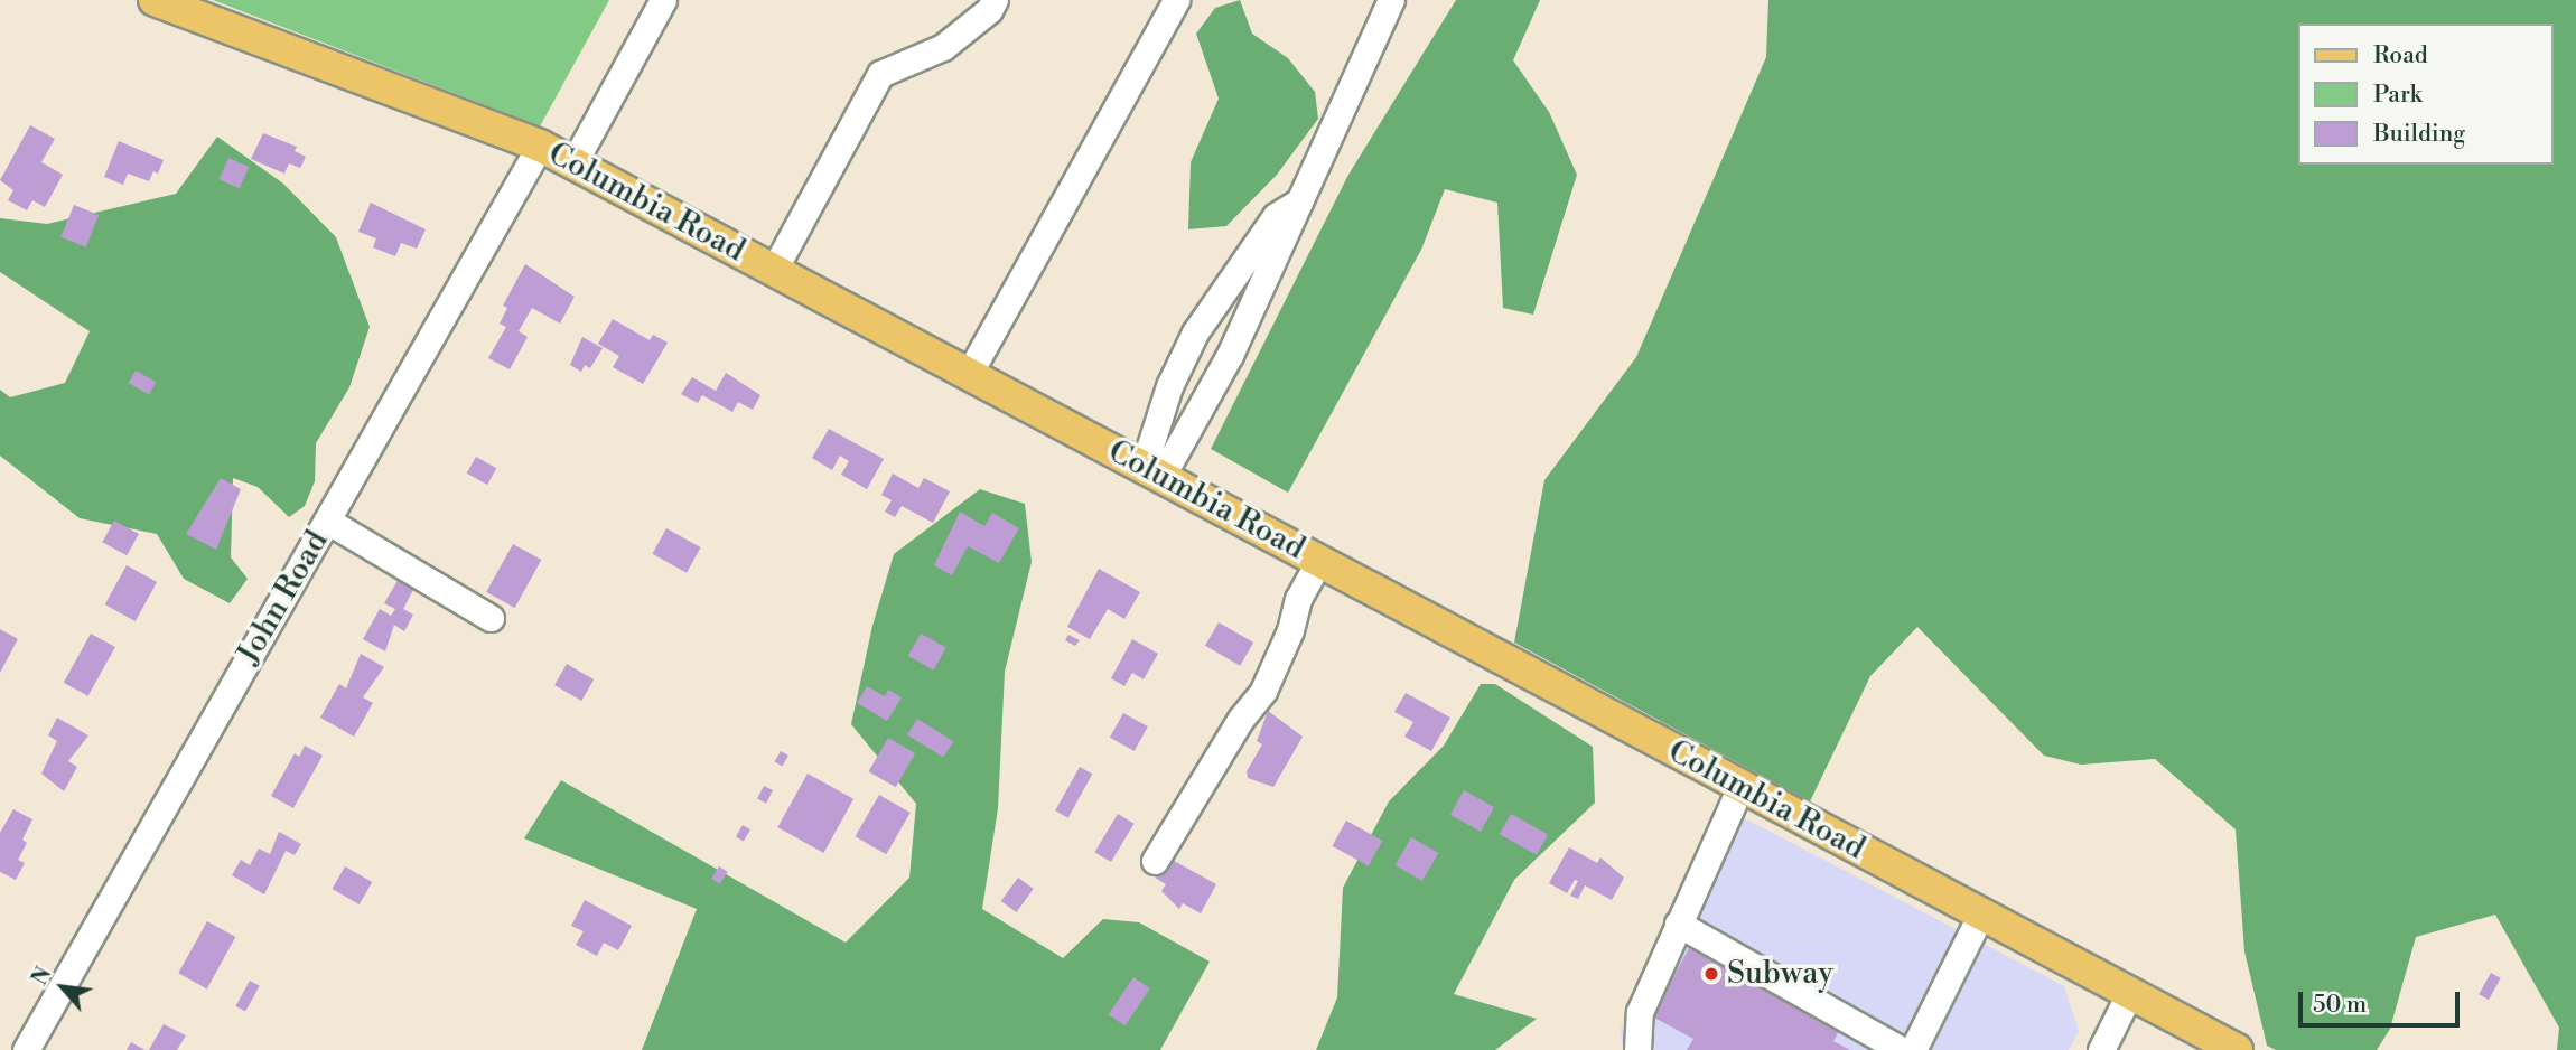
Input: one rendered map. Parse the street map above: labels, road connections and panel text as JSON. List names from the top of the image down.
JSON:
{
  "streets": {
    "main road": ["Columbia Road"],
    "street": ["John Road"]
  },
  "crossings": [
    ["Columbia Road", "John Road"]
  ],
  "places": ["Subway"],
  "legend": ["Road", "Park", "Building"],
  "scale_bar": "50 m",
  "north": "top left"
}
